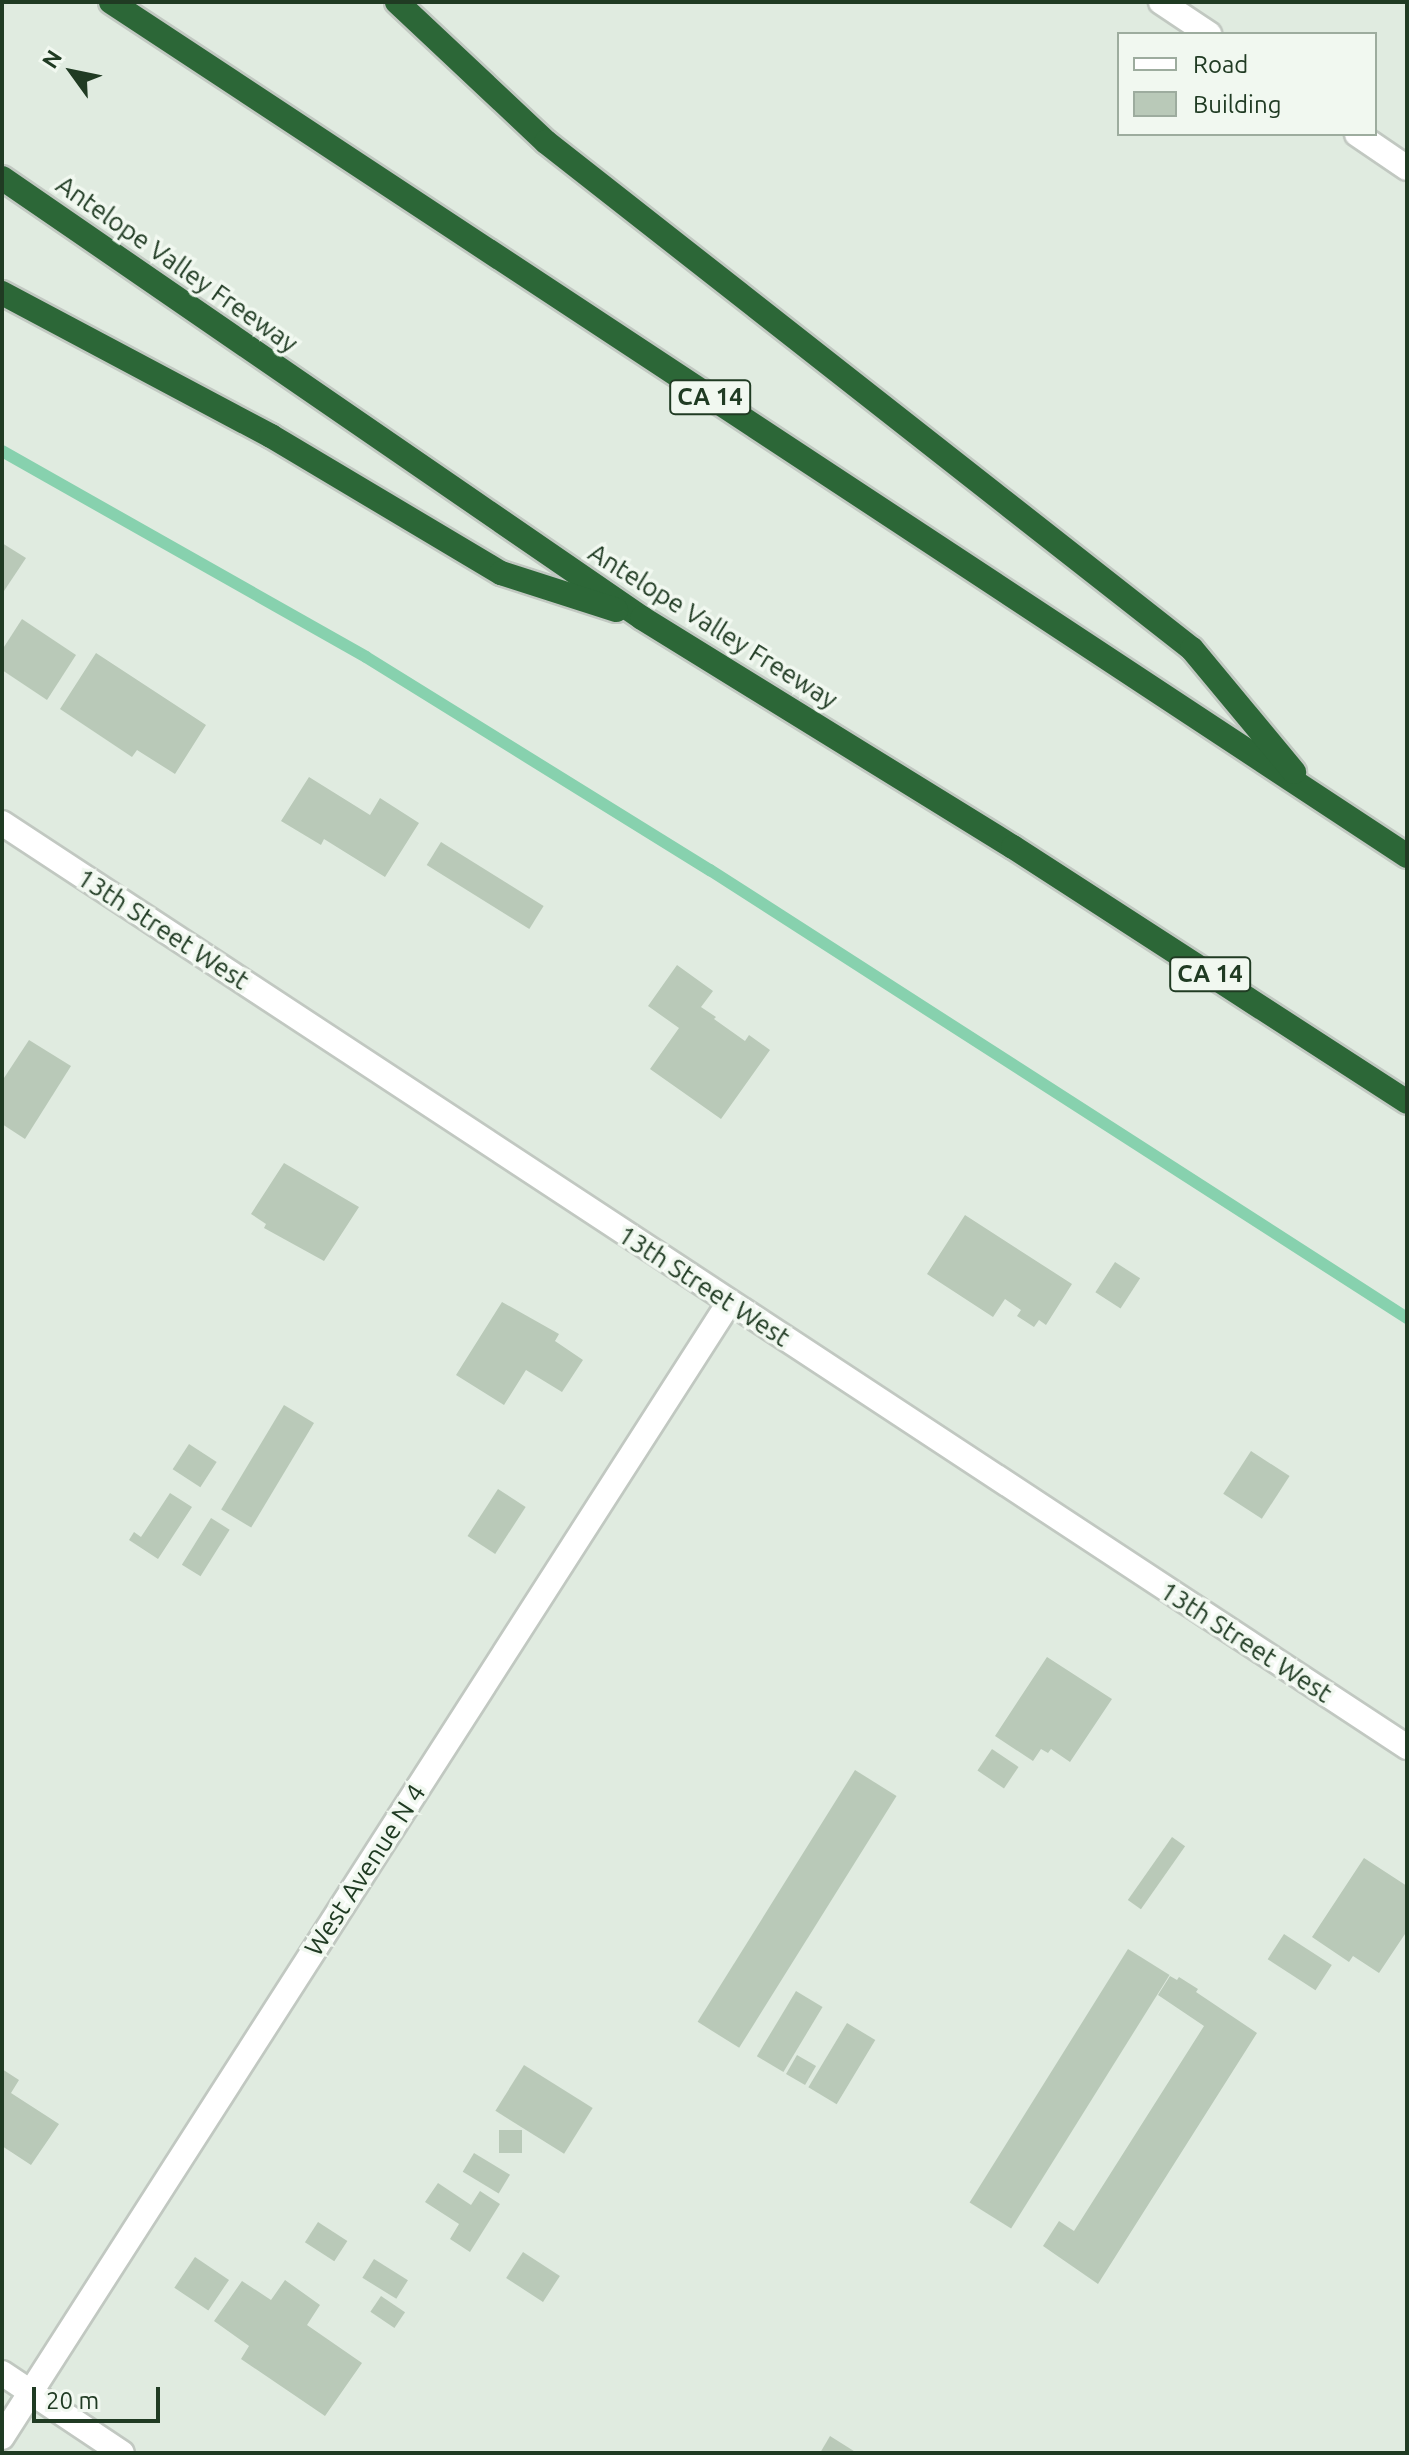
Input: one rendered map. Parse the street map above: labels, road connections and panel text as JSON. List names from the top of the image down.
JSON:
{
  "streets": {
    "highway": ["Antelope Valley Freeway", "CA 14"],
    "street": ["13th Street West", "West Avenue N 4"]
  },
  "crossings": [
    ["13th Street West", "West Avenue N 4"]
  ],
  "legend": ["Road", "Building"],
  "scale_bar": "20 m",
  "north": "top left"
}
